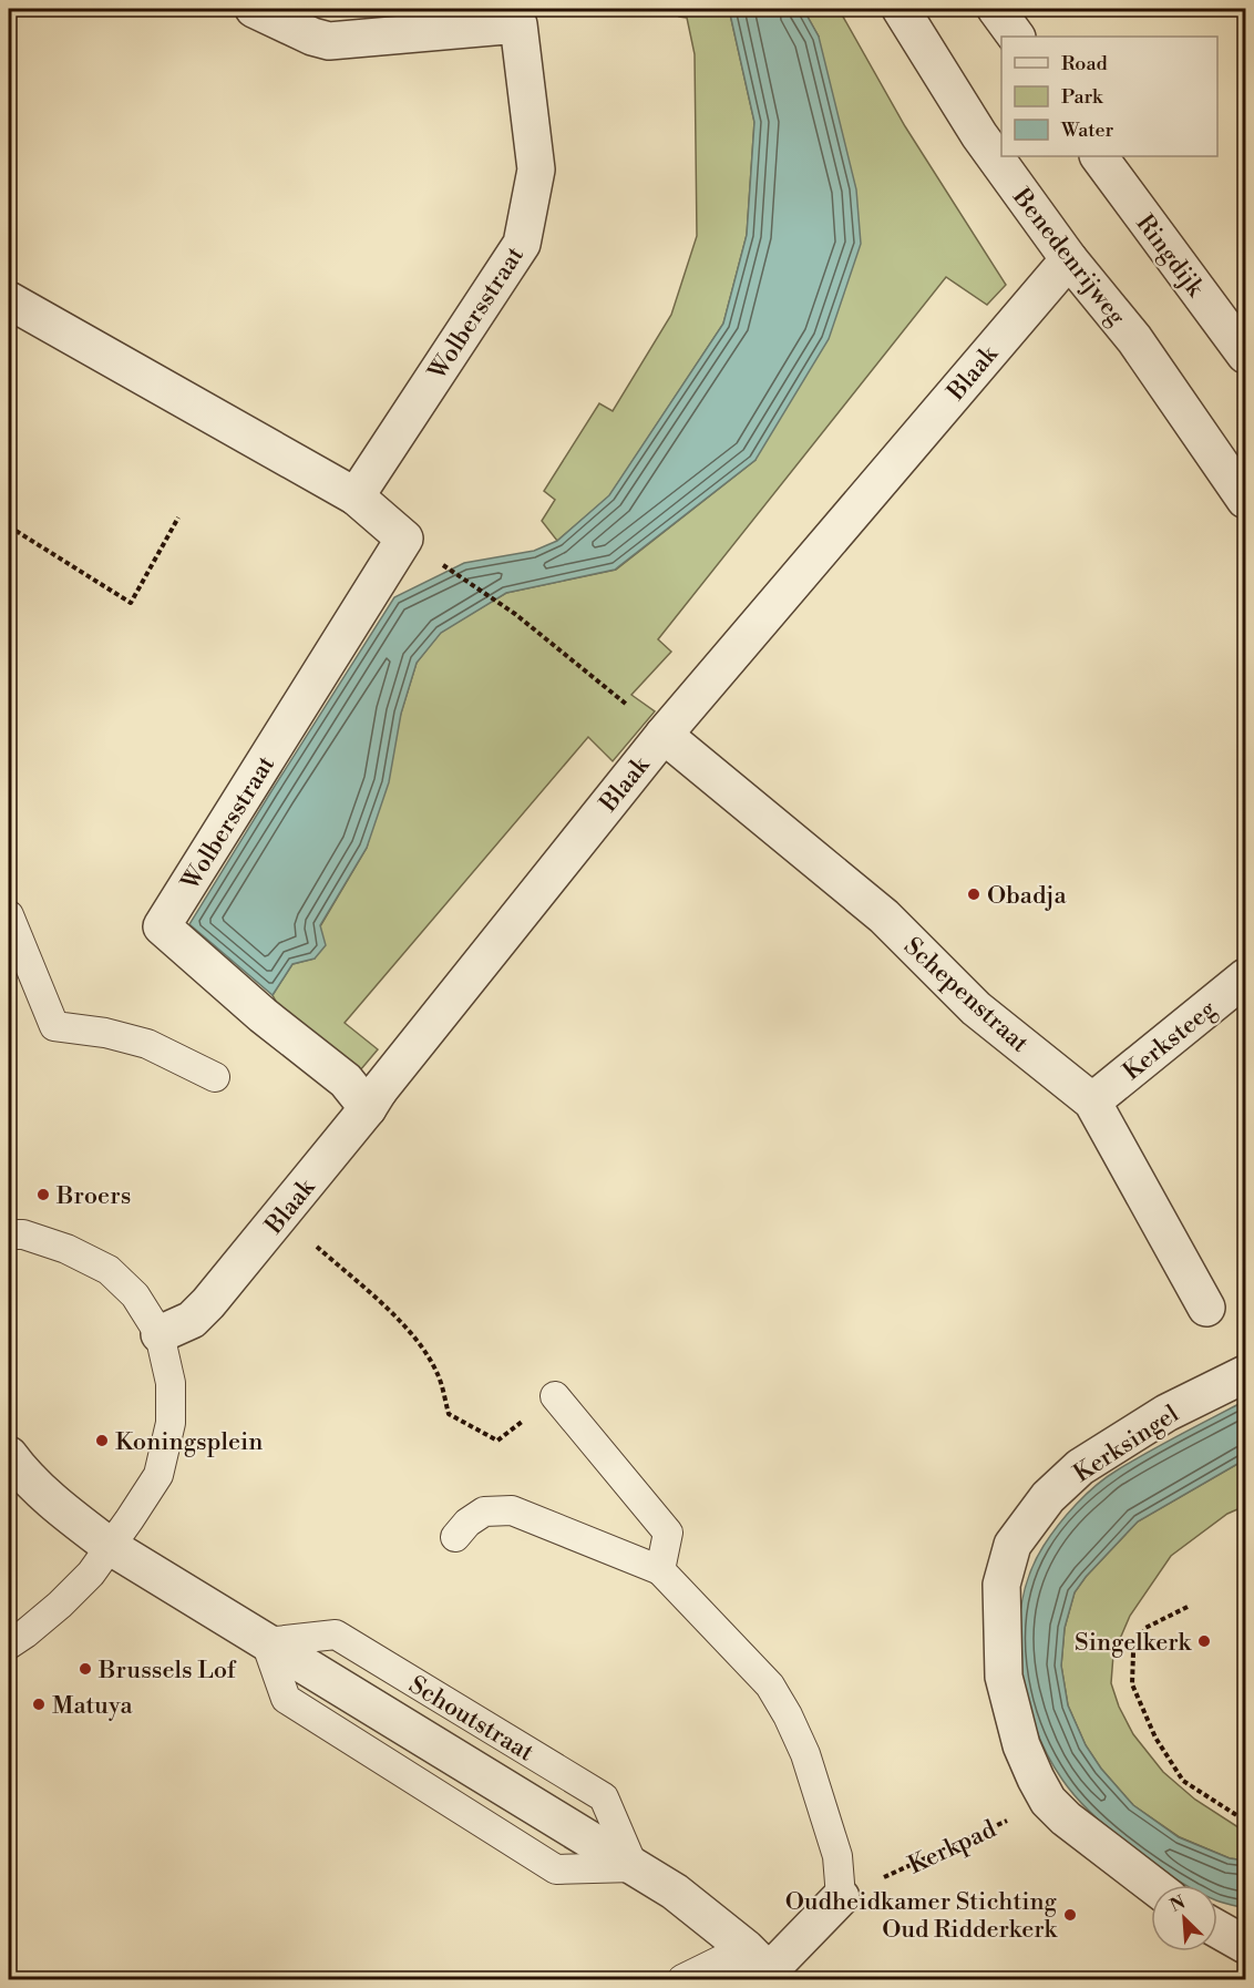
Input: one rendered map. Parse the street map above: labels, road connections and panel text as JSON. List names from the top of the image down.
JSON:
{
  "streets": {
    "street": [
      "Ringdijk",
      "Benedenrijweg",
      "Wolbersstraat",
      "Blaak",
      "Schepenstraat",
      "Kerksteeg",
      "Kerksingel",
      "Schoutstraat"
    ],
    "path": ["Kerkpad"]
  },
  "crossings": [
    ["Benedenrijweg", "Blaak"],
    ["Wolbersstraat", "Blaak"],
    ["Blaak", "Schepenstraat"],
    ["Schepenstraat", "Kerksteeg"],
    ["Kerksingel", "Kerkpad"]
  ],
  "places": [
    "Obadja",
    "Broers",
    "Koningsplein",
    "Singelkerk",
    "Brussels Lof",
    "Matuya",
    "Oudheidkamer Stichting Oud Ridderkerk"
  ],
  "legend": ["Road", "Park", "Water"],
  "north": "top left"
}
